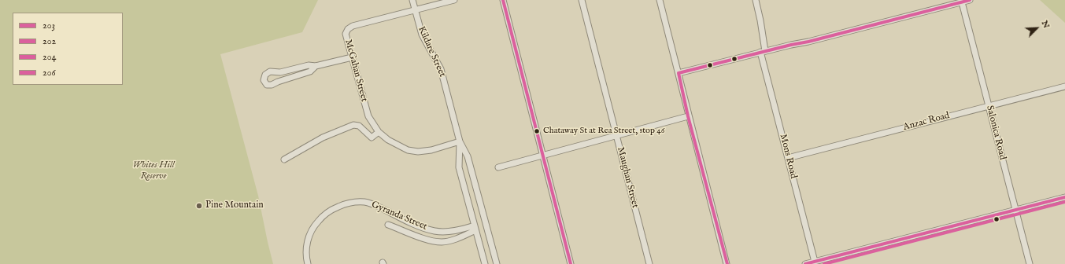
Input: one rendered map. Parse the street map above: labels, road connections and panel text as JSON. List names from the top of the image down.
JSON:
{
  "streets": {
    "street": [
      "Kildare Street",
      "McGahan Street",
      "Anzac Road",
      "Salonica Road",
      "Mons Road",
      "Maughan Street",
      "Gyranda Street"
    ]
  },
  "crossings": [
    ["Kildare Street", "McGahan Street"],
    ["Kildare Street", "Gyranda Street"],
    ["Anzac Road", "Salonica Road"],
    ["Anzac Road", "Mons Road"]
  ],
  "parks": ["Whites Hill Reserve"],
  "places": ["Chataway St at Rea Street, stop 46", "Pine Mountain"],
  "lines": [
    "transit line 203",
    "transit line 202",
    "transit line 204",
    "transit line 206"
  ],
  "legend": [
    "203",
    "202",
    "204",
    "206"
  ],
  "north": "top right"
}
